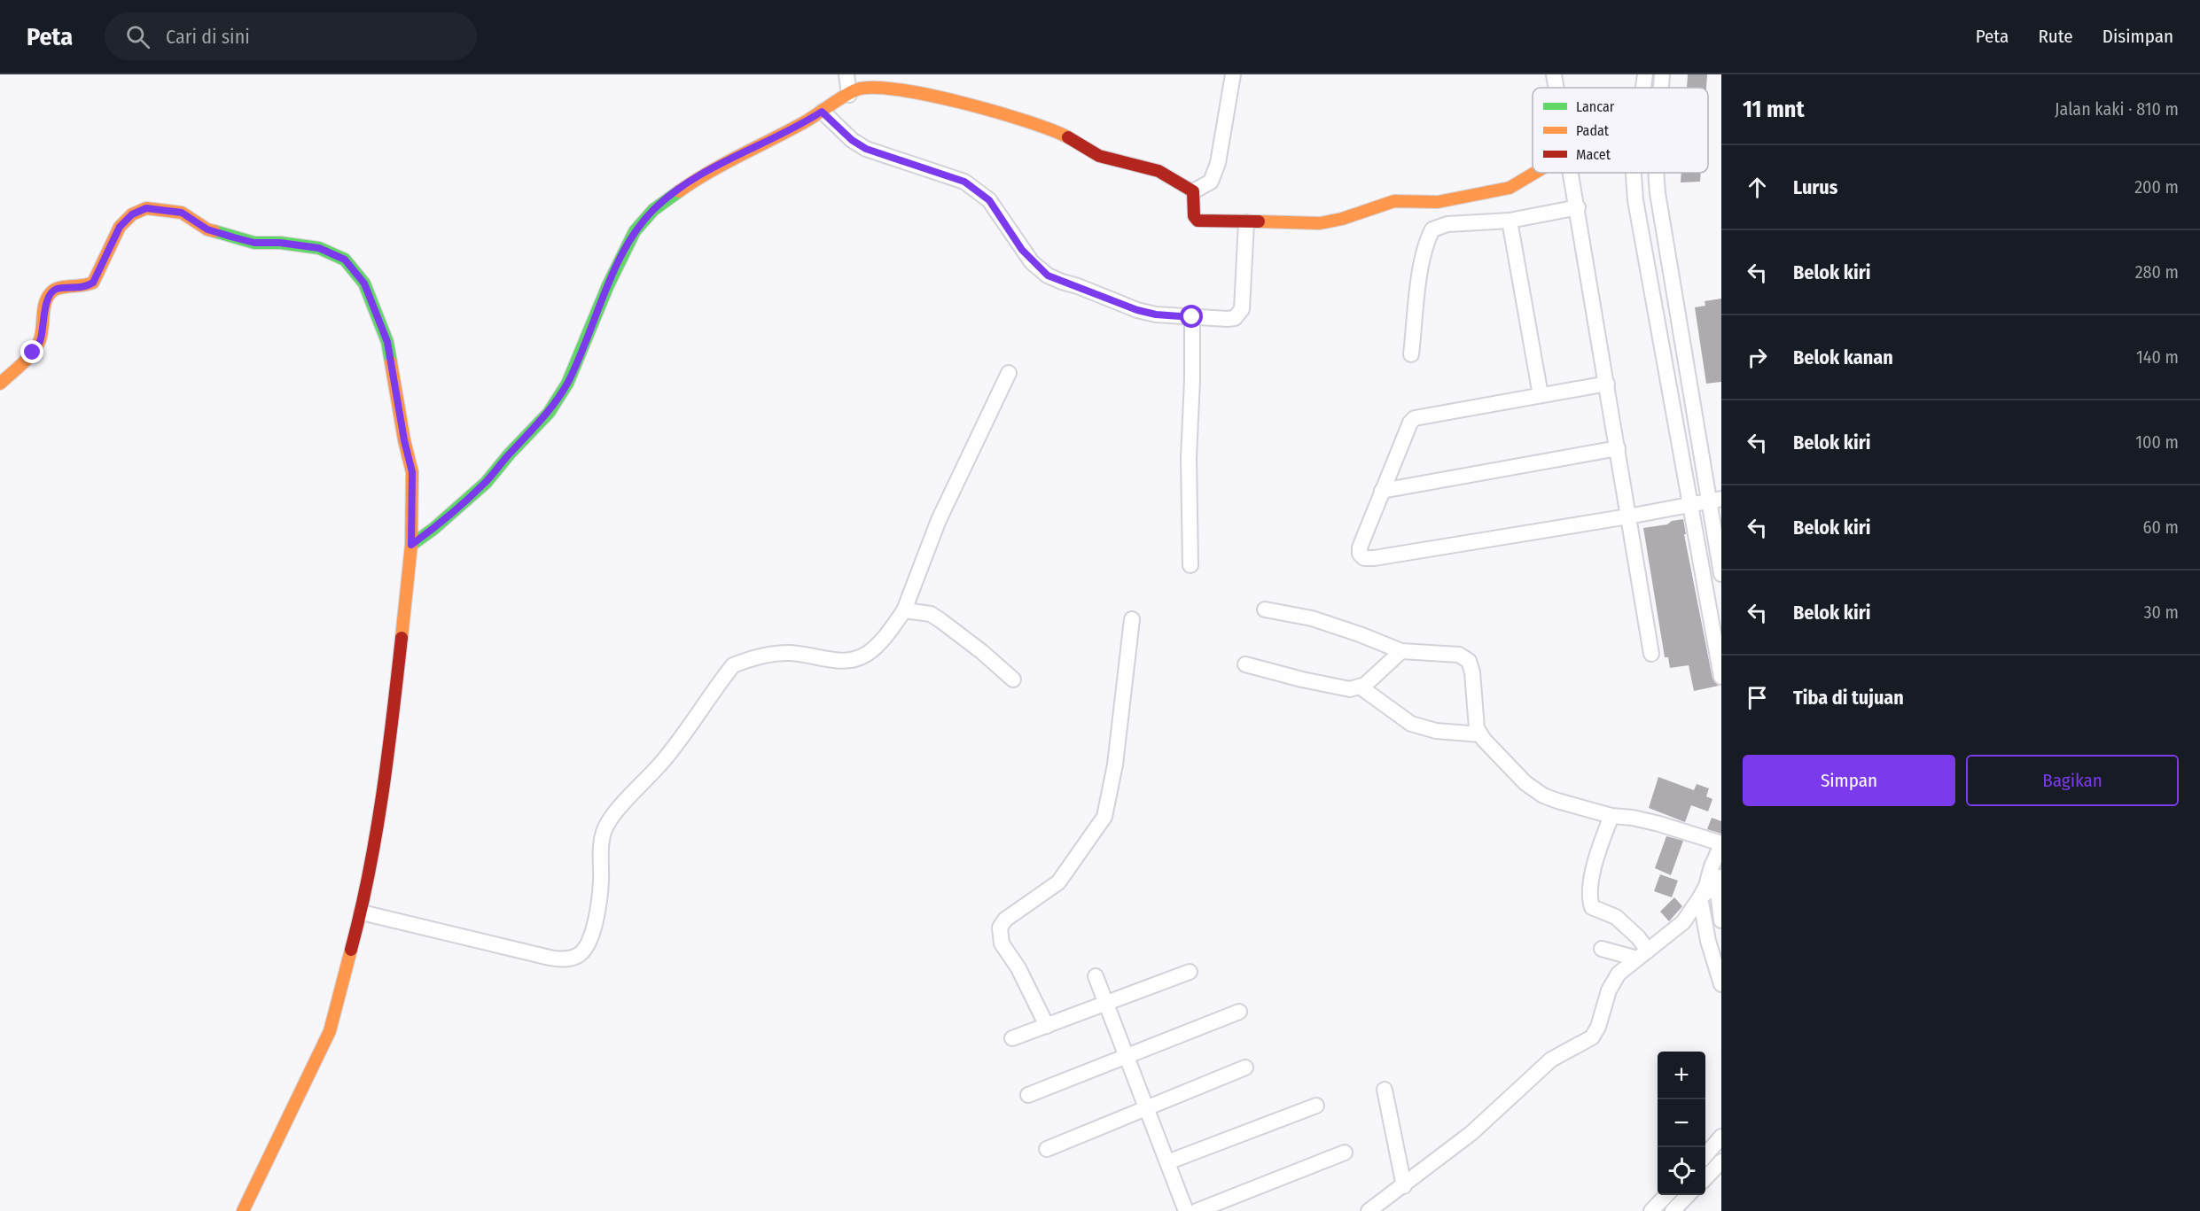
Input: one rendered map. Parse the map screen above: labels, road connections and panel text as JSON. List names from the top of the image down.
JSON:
{
  "legend": ["Lancar", "Padat", "Macet"],
  "page": {
    "header": "Peta",
    "search": "Cari di sini",
    "nav": ["Peta", "Rute", "Disimpan"],
    "heading": ["11 mnt", "Jalan kaki · 810 m"],
    "list": [
      ["Lurus", "200 m"],
      ["Belok kiri", "280 m"],
      ["Belok kanan", "140 m"],
      ["Belok kiri", "100 m"],
      ["Belok kiri", "60 m"],
      ["Belok kiri", "30 m"],
      "Tiba di tujuan"
    ],
    "buttons": ["Simpan", "Bagikan"],
    "map_buttons": ["+", "−"]
  }
}
